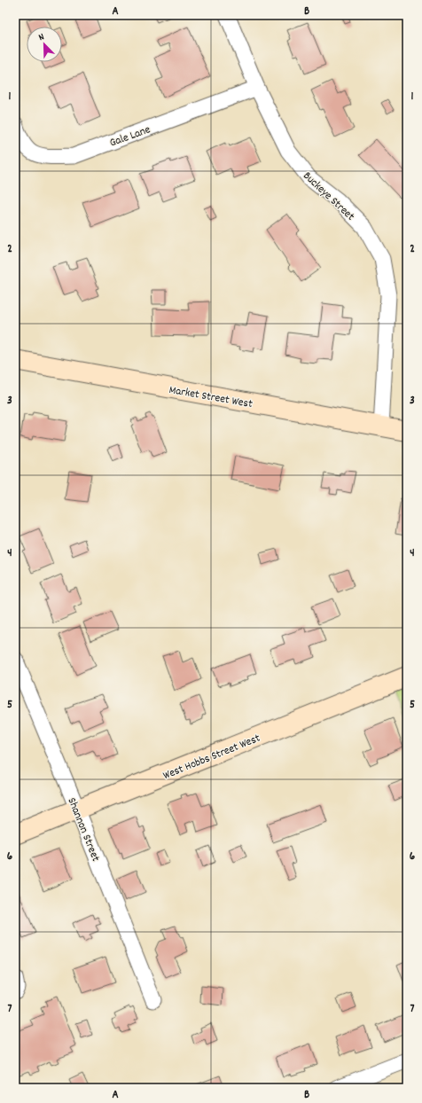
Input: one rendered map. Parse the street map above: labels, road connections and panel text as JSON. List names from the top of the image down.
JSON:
{
  "streets": {
    "street": [
      "Gale Lane",
      "Buckeye Street",
      "Market Street West",
      "West Hobbs Street West",
      "Shannon Street"
    ]
  },
  "crossings": [
    ["Gale Lane", "Buckeye Street"],
    ["Buckeye Street", "Market Street West"],
    ["West Hobbs Street West", "Shannon Street"]
  ],
  "north": "top left",
  "grid": {
    "columns": ["A", "B"],
    "rows": [
      "1",
      "2",
      "3",
      "4",
      "5",
      "6",
      "7"
    ]
  }
}
